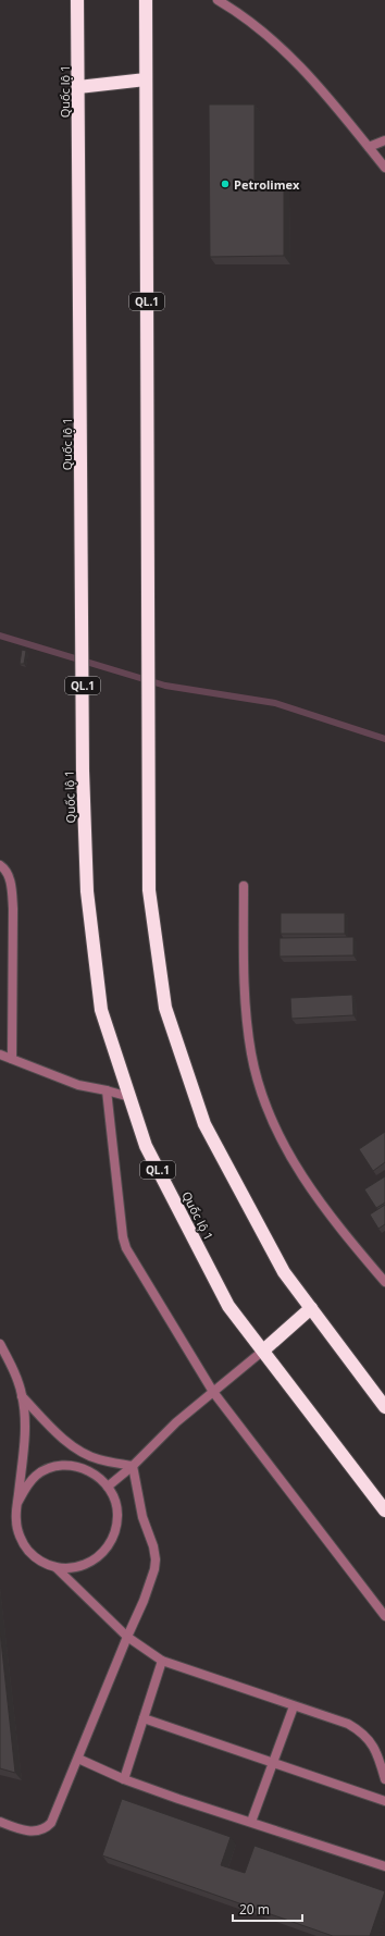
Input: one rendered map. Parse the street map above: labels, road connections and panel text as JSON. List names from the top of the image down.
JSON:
{
  "streets": {
    "highway": ["Quốc lộ 1", "QL.1"]
  },
  "places": ["Petrolimex"],
  "scale_bar": "20 m"
}
